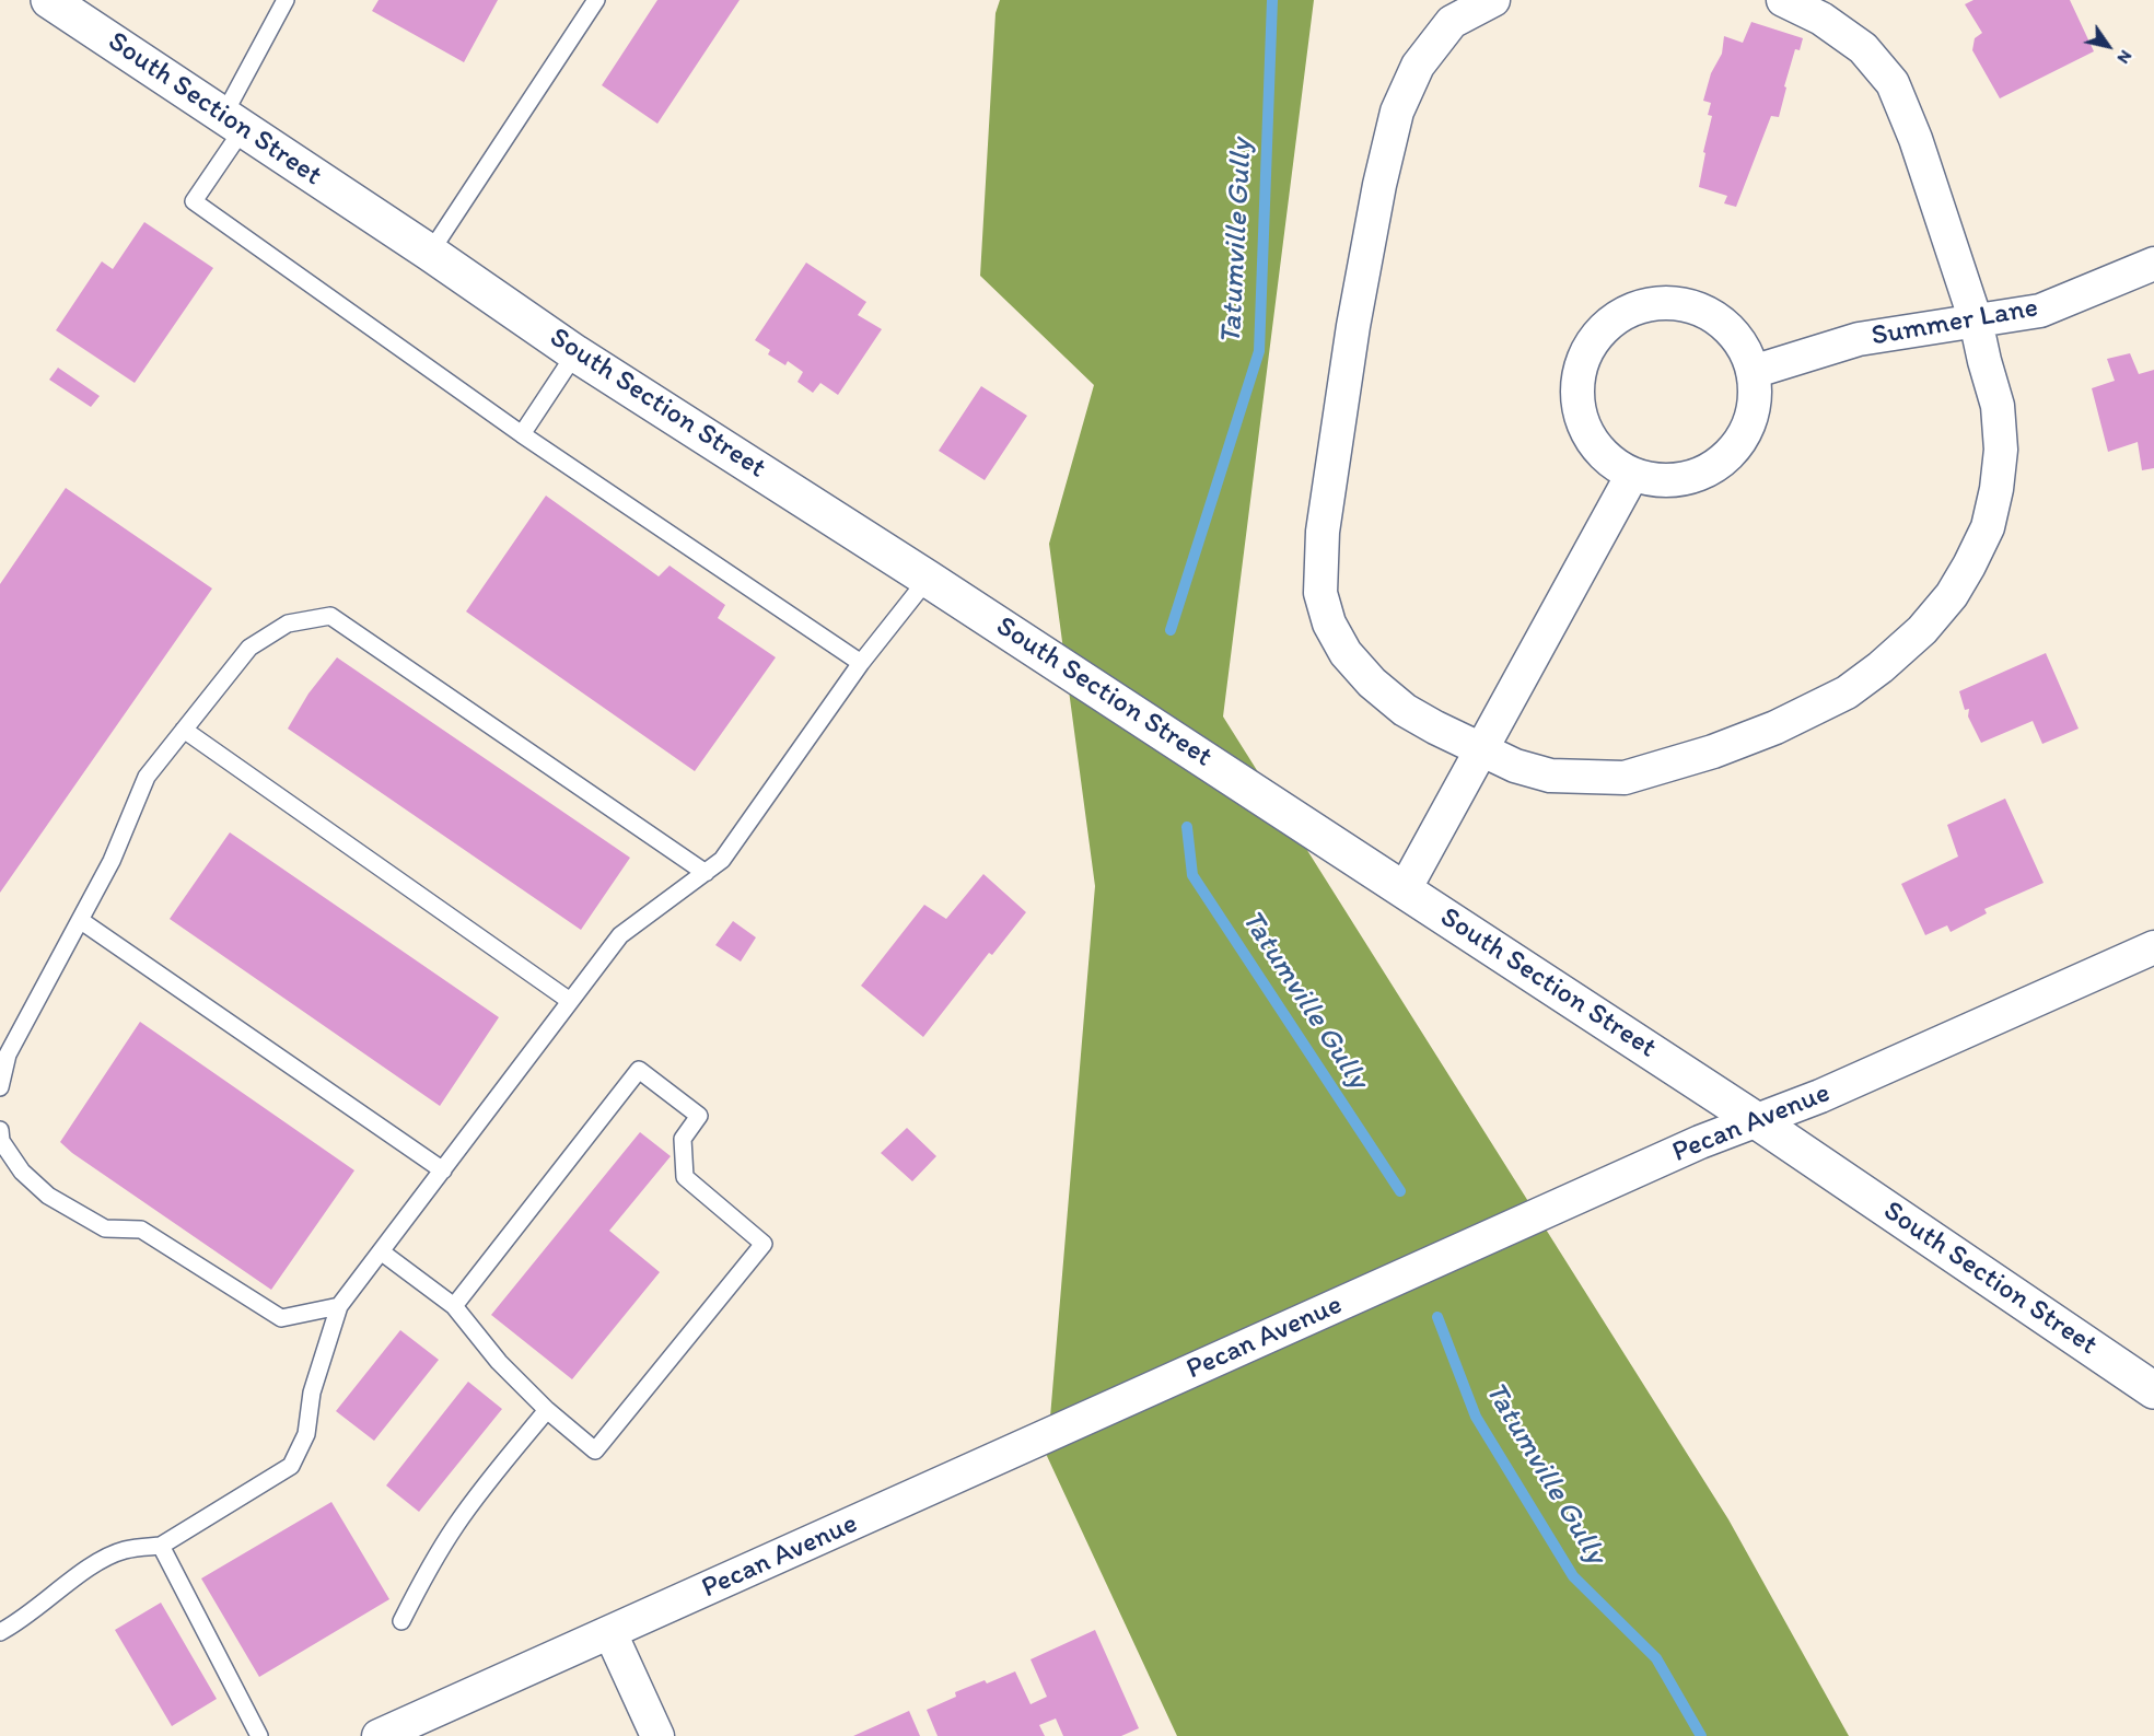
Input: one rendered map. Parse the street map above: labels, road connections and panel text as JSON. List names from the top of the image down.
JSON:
{
  "streets": {
    "street": ["South Section Street", "Summer Lane", "Pecan Avenue"]
  },
  "crossings": [
    ["South Section Street", "Pecan Avenue"]
  ],
  "water": ["Tatumville Gully"],
  "north": "bottom right"
}
